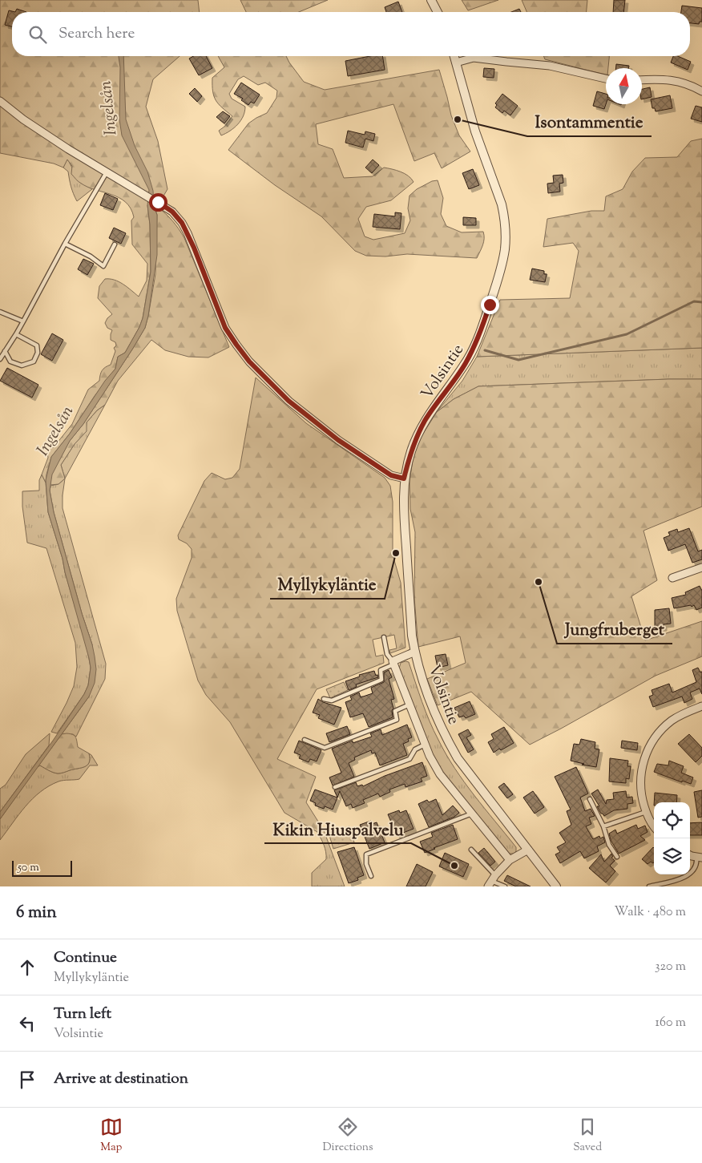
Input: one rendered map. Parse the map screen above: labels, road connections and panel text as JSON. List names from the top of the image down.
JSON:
{
  "streets": {
    "street": ["Volsintie"]
  },
  "water": ["Ingelsån"],
  "places": [
    "Isontammentie",
    "Myllykyläntie",
    "Jungfruberget",
    "Kikin Hiuspalvelu"
  ],
  "scale_bar": "50 m",
  "north": "top",
  "page": {
    "search": "Search here",
    "scale": "50 m",
    "heading": ["6 min", "Walk · 480 m"],
    "list": [
      ["Continue", "Myllykyläntie", "320 m"],
      ["Turn left", "Volsintie", "160 m"],
      "Arrive at destination"
    ],
    "nav": ["Map", "Directions", "Saved"]
  }
}
